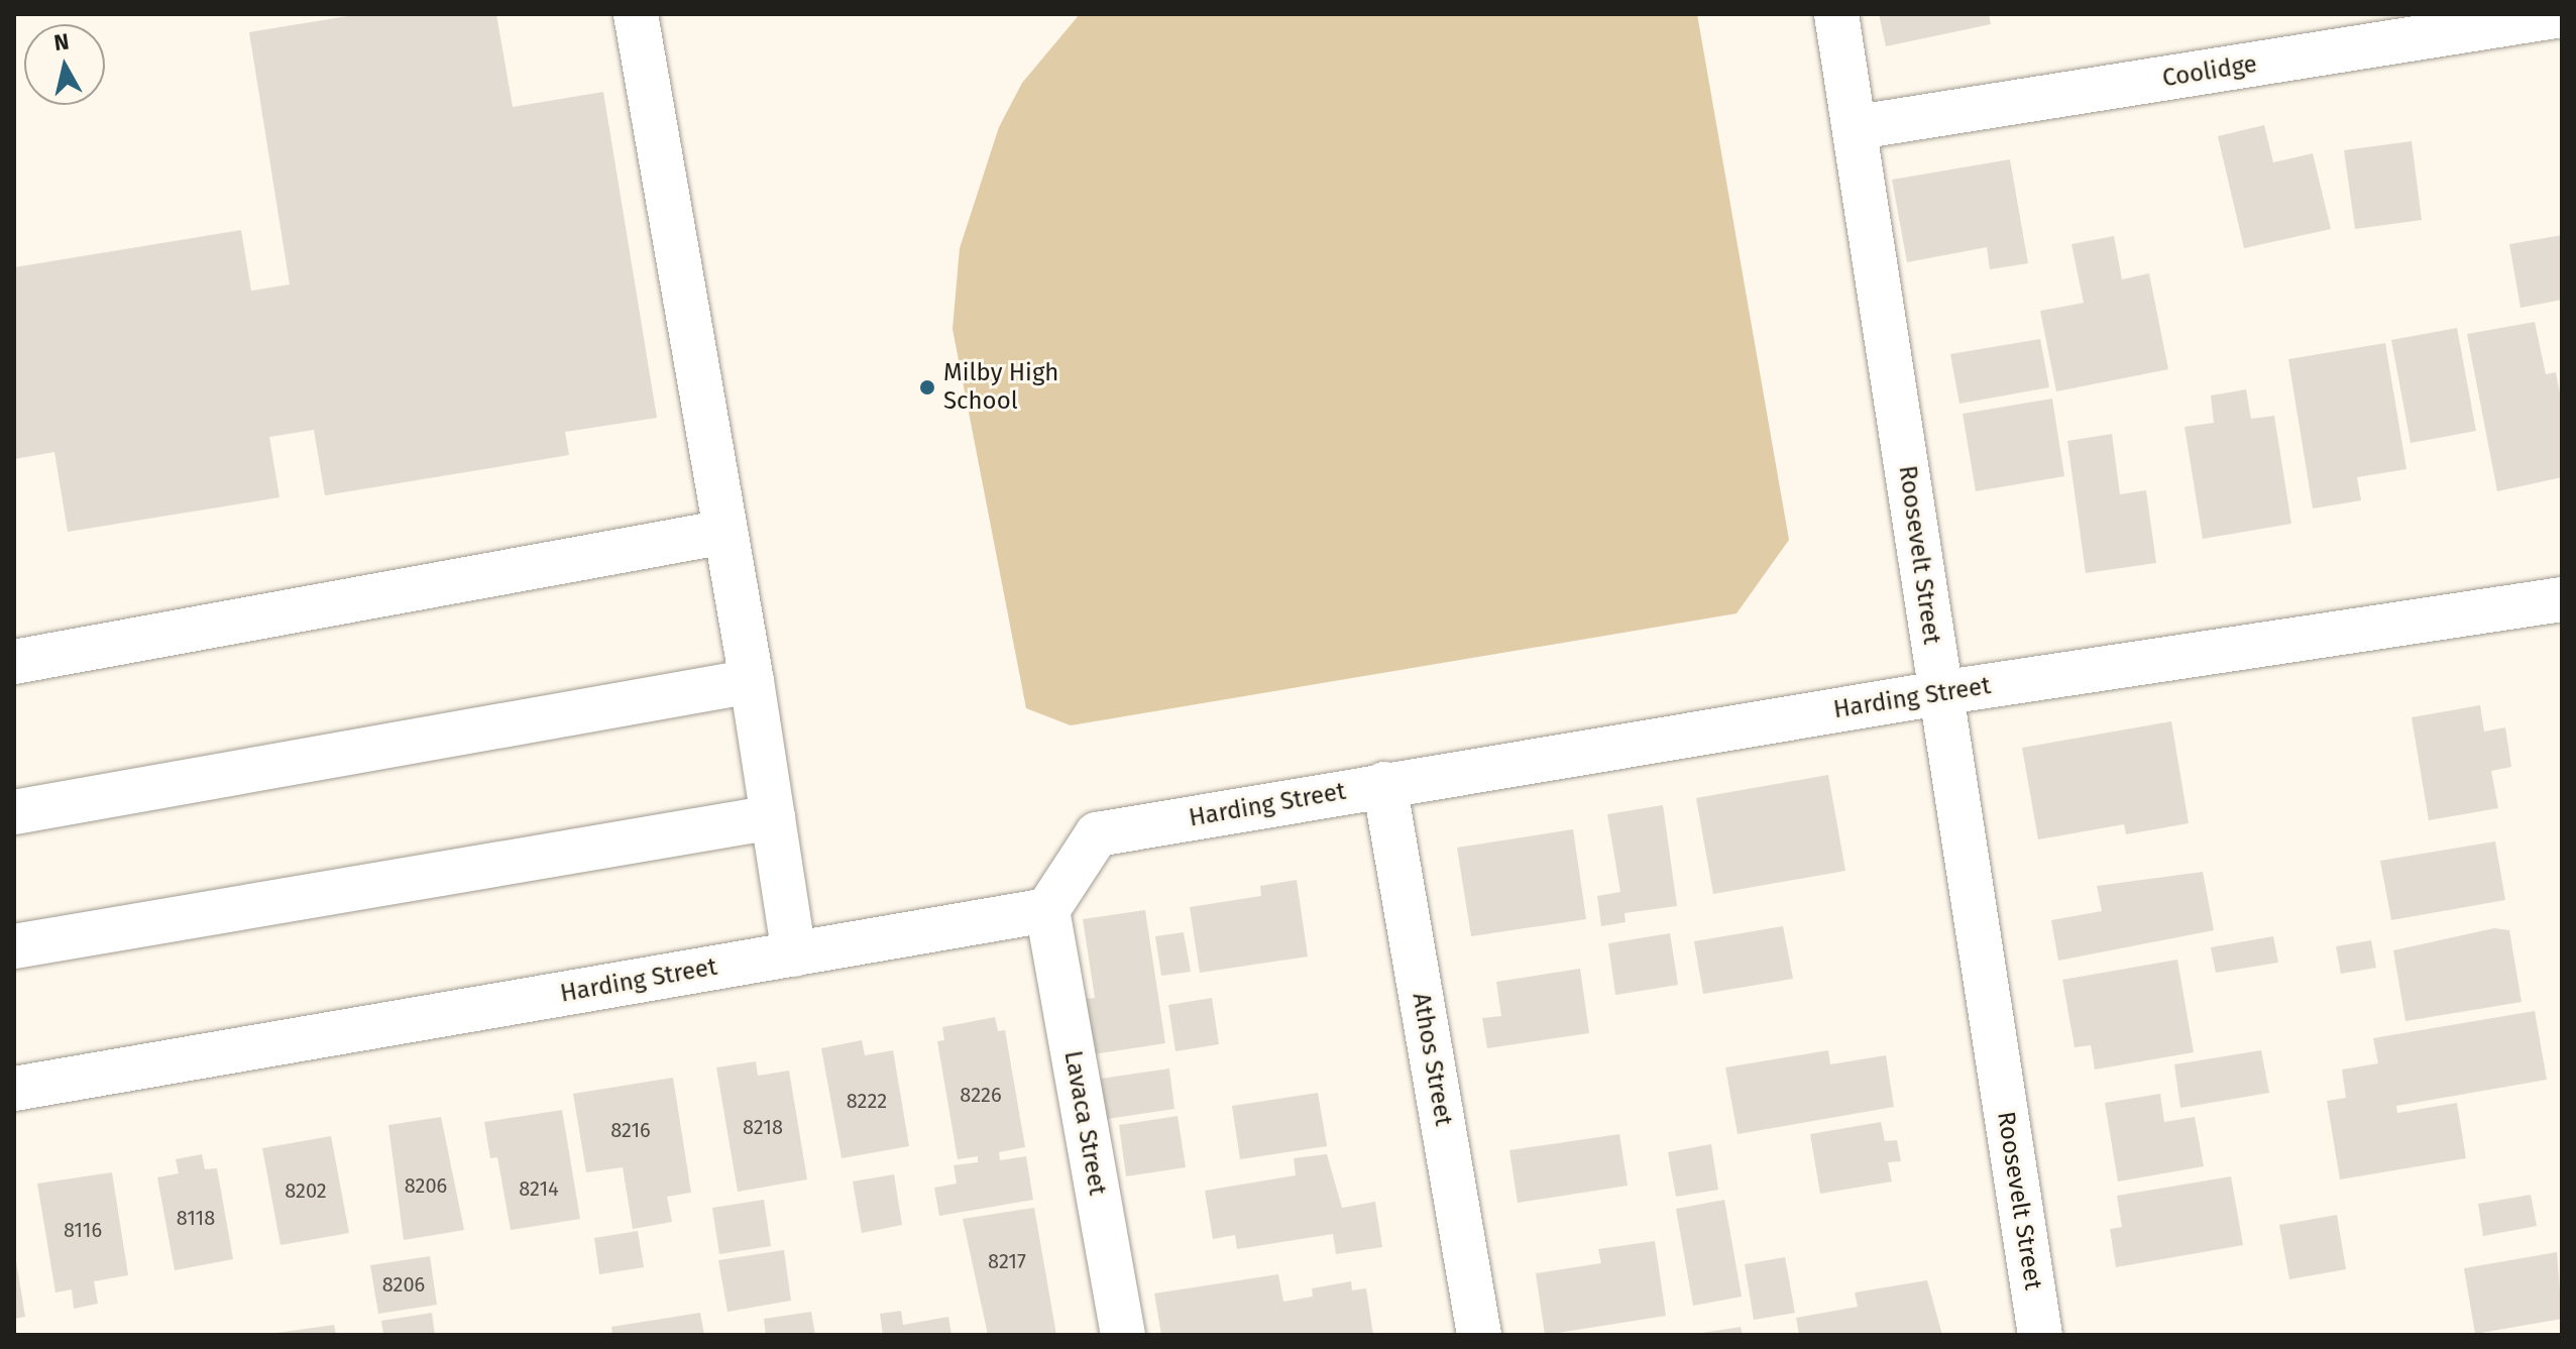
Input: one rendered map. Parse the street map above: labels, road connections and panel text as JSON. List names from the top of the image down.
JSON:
{
  "streets": {
    "street": [
      "Coolidge",
      "Roosevelt Street",
      "Harding Street",
      "Athos Street",
      "Lavaca Street"
    ]
  },
  "crossings": [
    ["Coolidge", "Roosevelt Street"],
    ["Roosevelt Street", "Harding Street"],
    ["Harding Street", "Athos Street"],
    ["Harding Street", "Lavaca Street"]
  ],
  "places": ["Milby High School"],
  "house_numbers": [
    "8226",
    "8222",
    "8218",
    "8216",
    "8206",
    "8214",
    "8202",
    "8118",
    "8116",
    "8217",
    "8206"
  ],
  "north": "top"
}
